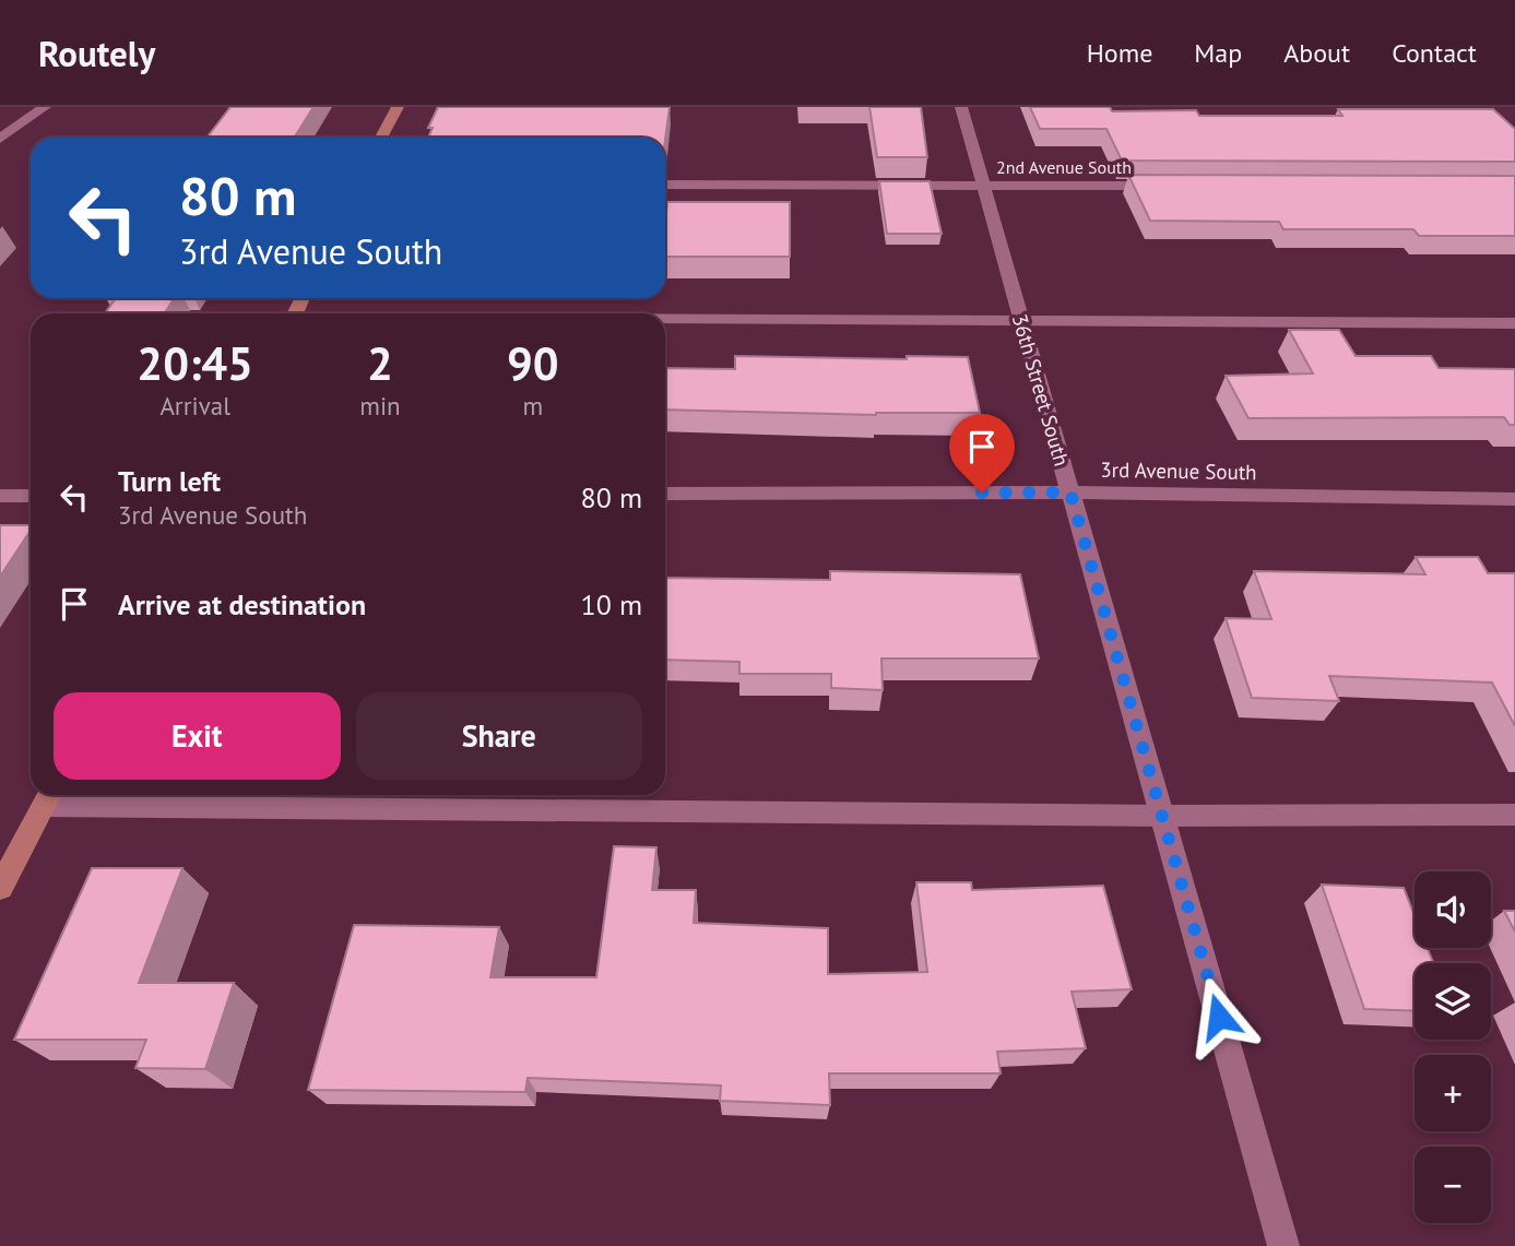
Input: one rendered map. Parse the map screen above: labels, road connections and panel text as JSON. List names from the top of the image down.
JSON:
{
  "streets": {
    "street": ["2nd Avenue South", "36th Street South", "3rd Avenue South"]
  },
  "crossings": [
    ["2nd Avenue South", "36th Street South"],
    ["36th Street South", "3rd Avenue South"]
  ],
  "page": {
    "header": "Routely",
    "nav": [
      "Home",
      "Map",
      "About",
      "Contact"
    ],
    "turn": ["80 m", "3rd Avenue South"],
    "eta": [
      "20:45",
      "Arrival",
      "2",
      "min",
      "90",
      "m"
    ],
    "list": [
      {
        "name": "Turn left",
        "note": "3rd Avenue South",
        "value": "80 m"
      },
      {
        "name": "Arrive at destination",
        "value": "10 m"
      }
    ],
    "buttons": ["Exit", "Share"],
    "map_buttons": ["+", "−"]
  }
}
